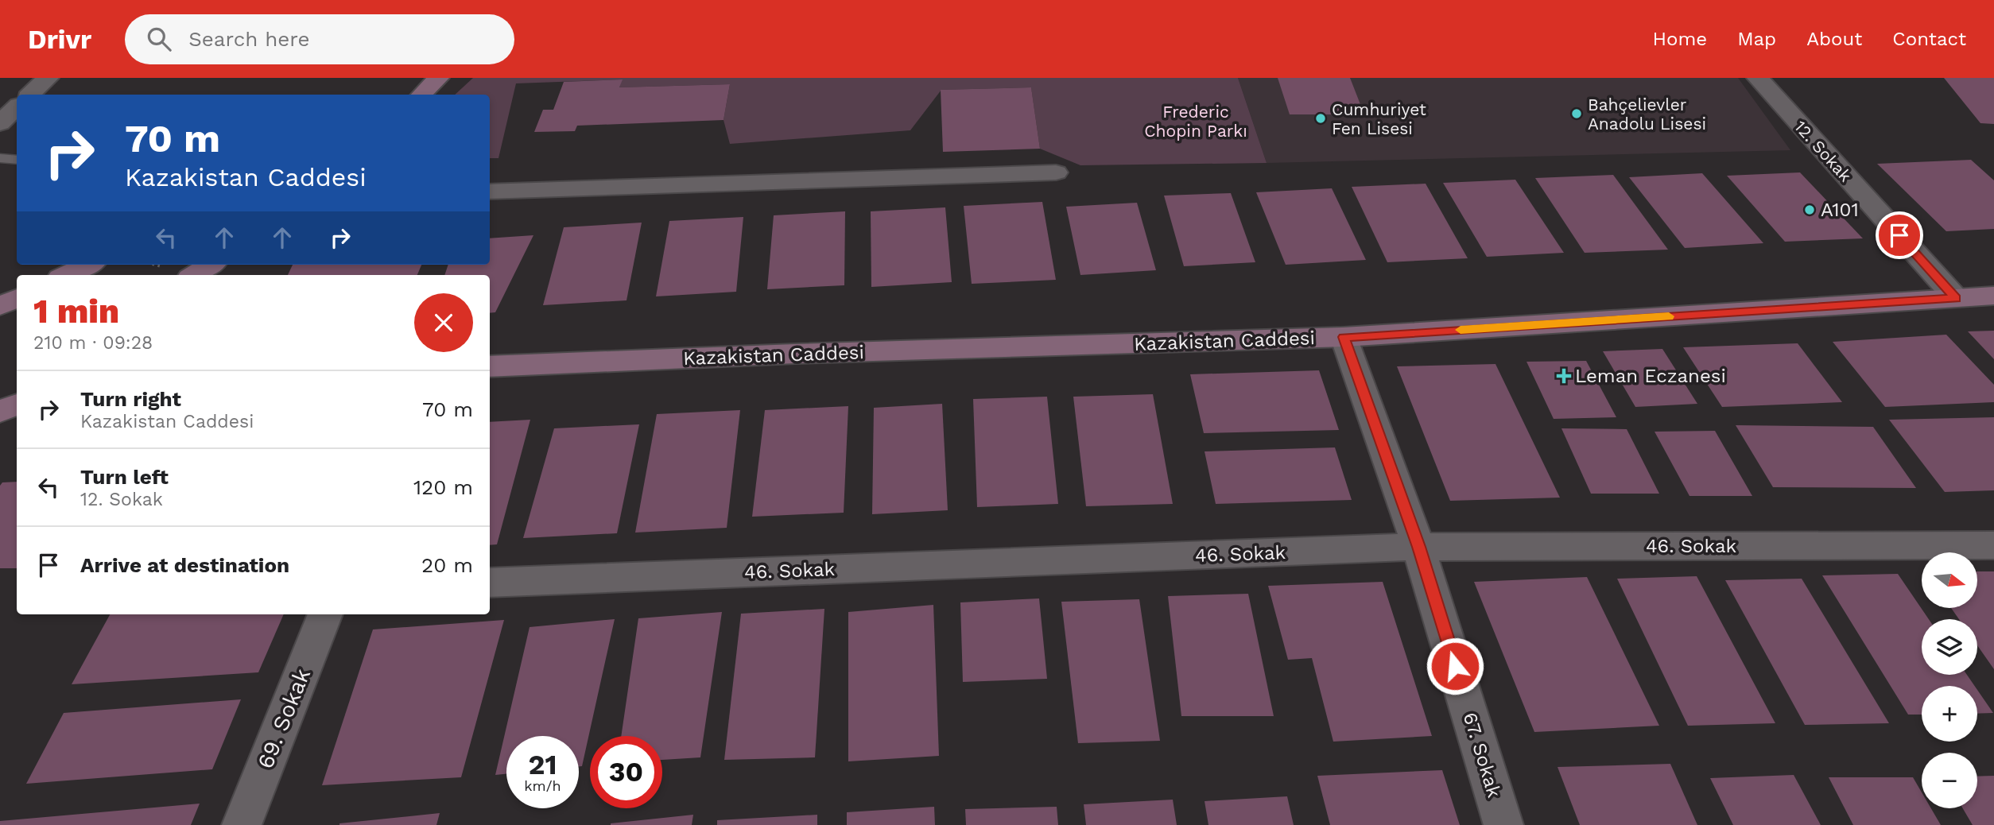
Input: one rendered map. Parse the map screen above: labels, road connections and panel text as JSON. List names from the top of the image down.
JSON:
{
  "streets": {
    "main road": ["Kazakistan Caddesi"],
    "street": [
      "12. Sokak",
      "46. Sokak",
      "69. Sokak",
      "67. Sokak"
    ]
  },
  "crossings": [
    ["12. Sokak", "Kazakistan Caddesi"],
    ["Kazakistan Caddesi", "67. Sokak"],
    ["46. Sokak", "67. Sokak"]
  ],
  "parks": ["Frederic Chopin Parkı"],
  "places": {
    "other": ["Bahçelievler Anadolu Lisesi", "Cumhuriyet Fen Lisesi", "A101"],
    "health": ["Leman Eczanesi"]
  },
  "north": "right",
  "page": {
    "header": "Drivr",
    "search": "Search here",
    "nav": [
      "Home",
      "Map",
      "About",
      "Contact"
    ],
    "turn": ["70 m", "Kazakistan Caddesi"],
    "heading": ["1 min", "210 m · 09:28"],
    "list": [
      {
        "name": "Turn right",
        "note": "Kazakistan Caddesi",
        "value": "70 m"
      },
      {
        "name": "Turn left",
        "note": "12. Sokak",
        "value": "120 m"
      },
      {
        "name": "Arrive at destination",
        "value": "20 m"
      }
    ],
    "map_buttons": ["+", "−"],
    "speed": "21 km/h",
    "limit": "30"
  }
}
